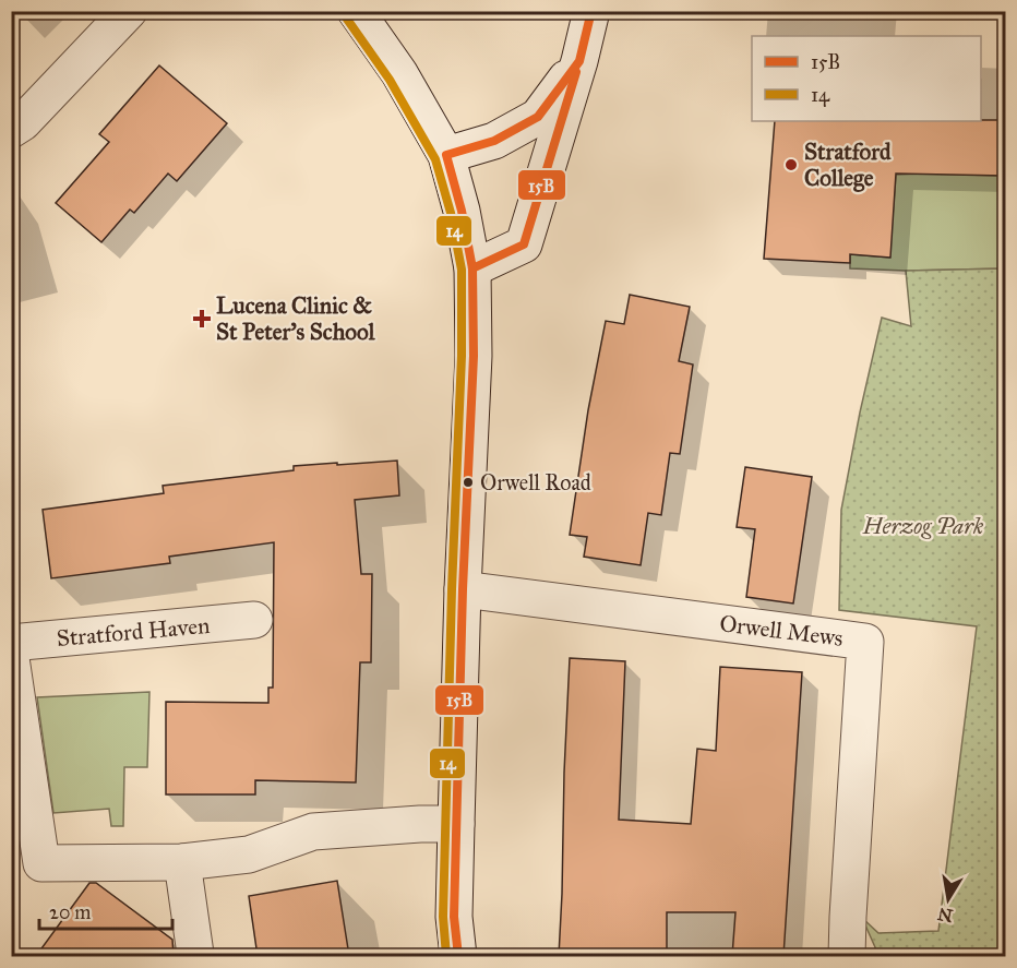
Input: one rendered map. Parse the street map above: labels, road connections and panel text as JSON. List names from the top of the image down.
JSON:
{
  "streets": {
    "street": ["Orwell Mews", "Stratford Haven"]
  },
  "parks": ["Herzog Park"],
  "places": {
    "other": ["Stratford College", "Orwell Road"],
    "health": ["Lucena Clinic & St Peter's School"]
  },
  "lines": ["transit line 15B", "transit line 14"],
  "legend": ["15B", "14"],
  "scale_bar": "20 m",
  "north": "bottom"
}
